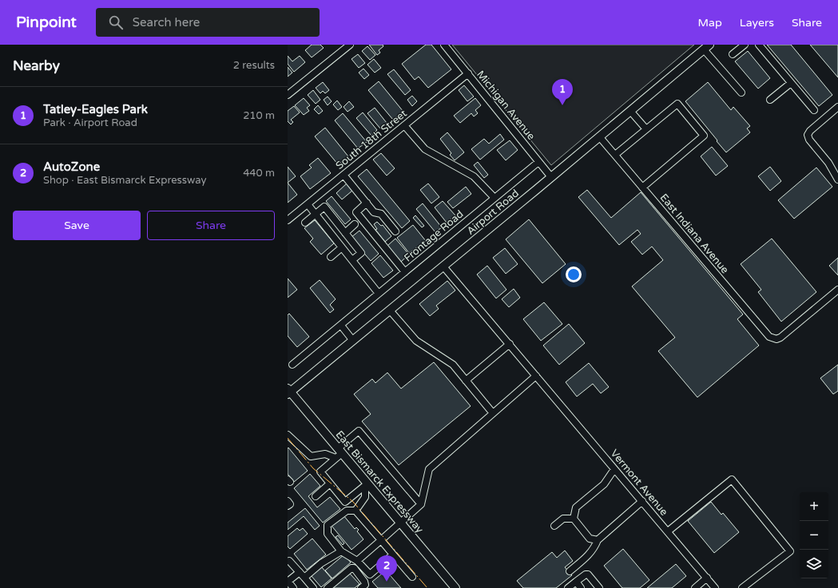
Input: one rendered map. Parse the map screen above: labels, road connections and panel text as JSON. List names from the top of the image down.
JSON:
{
  "streets": {
    "main road": ["Airport Road", "East Bismarck Expressway"],
    "street": [
      "Michigan Avenue",
      "South 18th Street",
      "East Indiana Avenue",
      "Frontage Road",
      "Vermont Avenue"
    ]
  },
  "crossings": [
    ["Michigan Avenue", "South 18th Street"],
    ["Michigan Avenue", "Airport Road"],
    ["Michigan Avenue", "Frontage Road"],
    ["Airport Road", "East Indiana Avenue"],
    ["Airport Road", "East Bismarck Expressway"],
    ["Airport Road", "Vermont Avenue"]
  ],
  "page": {
    "header": "Pinpoint",
    "search": "Search here",
    "nav": ["Map", "Layers", "Share"],
    "heading": ["Nearby", "2 results"],
    "pins": ["1", "2"],
    "list": [
      {
        "mark": "1",
        "name": "Tatley-Eagles Park",
        "note": "Park · Airport Road",
        "value": "210 m"
      },
      {
        "mark": "2",
        "name": "AutoZone",
        "note": "Shop · East Bismarck Expressway",
        "value": "440 m"
      }
    ],
    "buttons": ["Save", "Share"],
    "map_buttons": ["+", "−"]
  }
}
